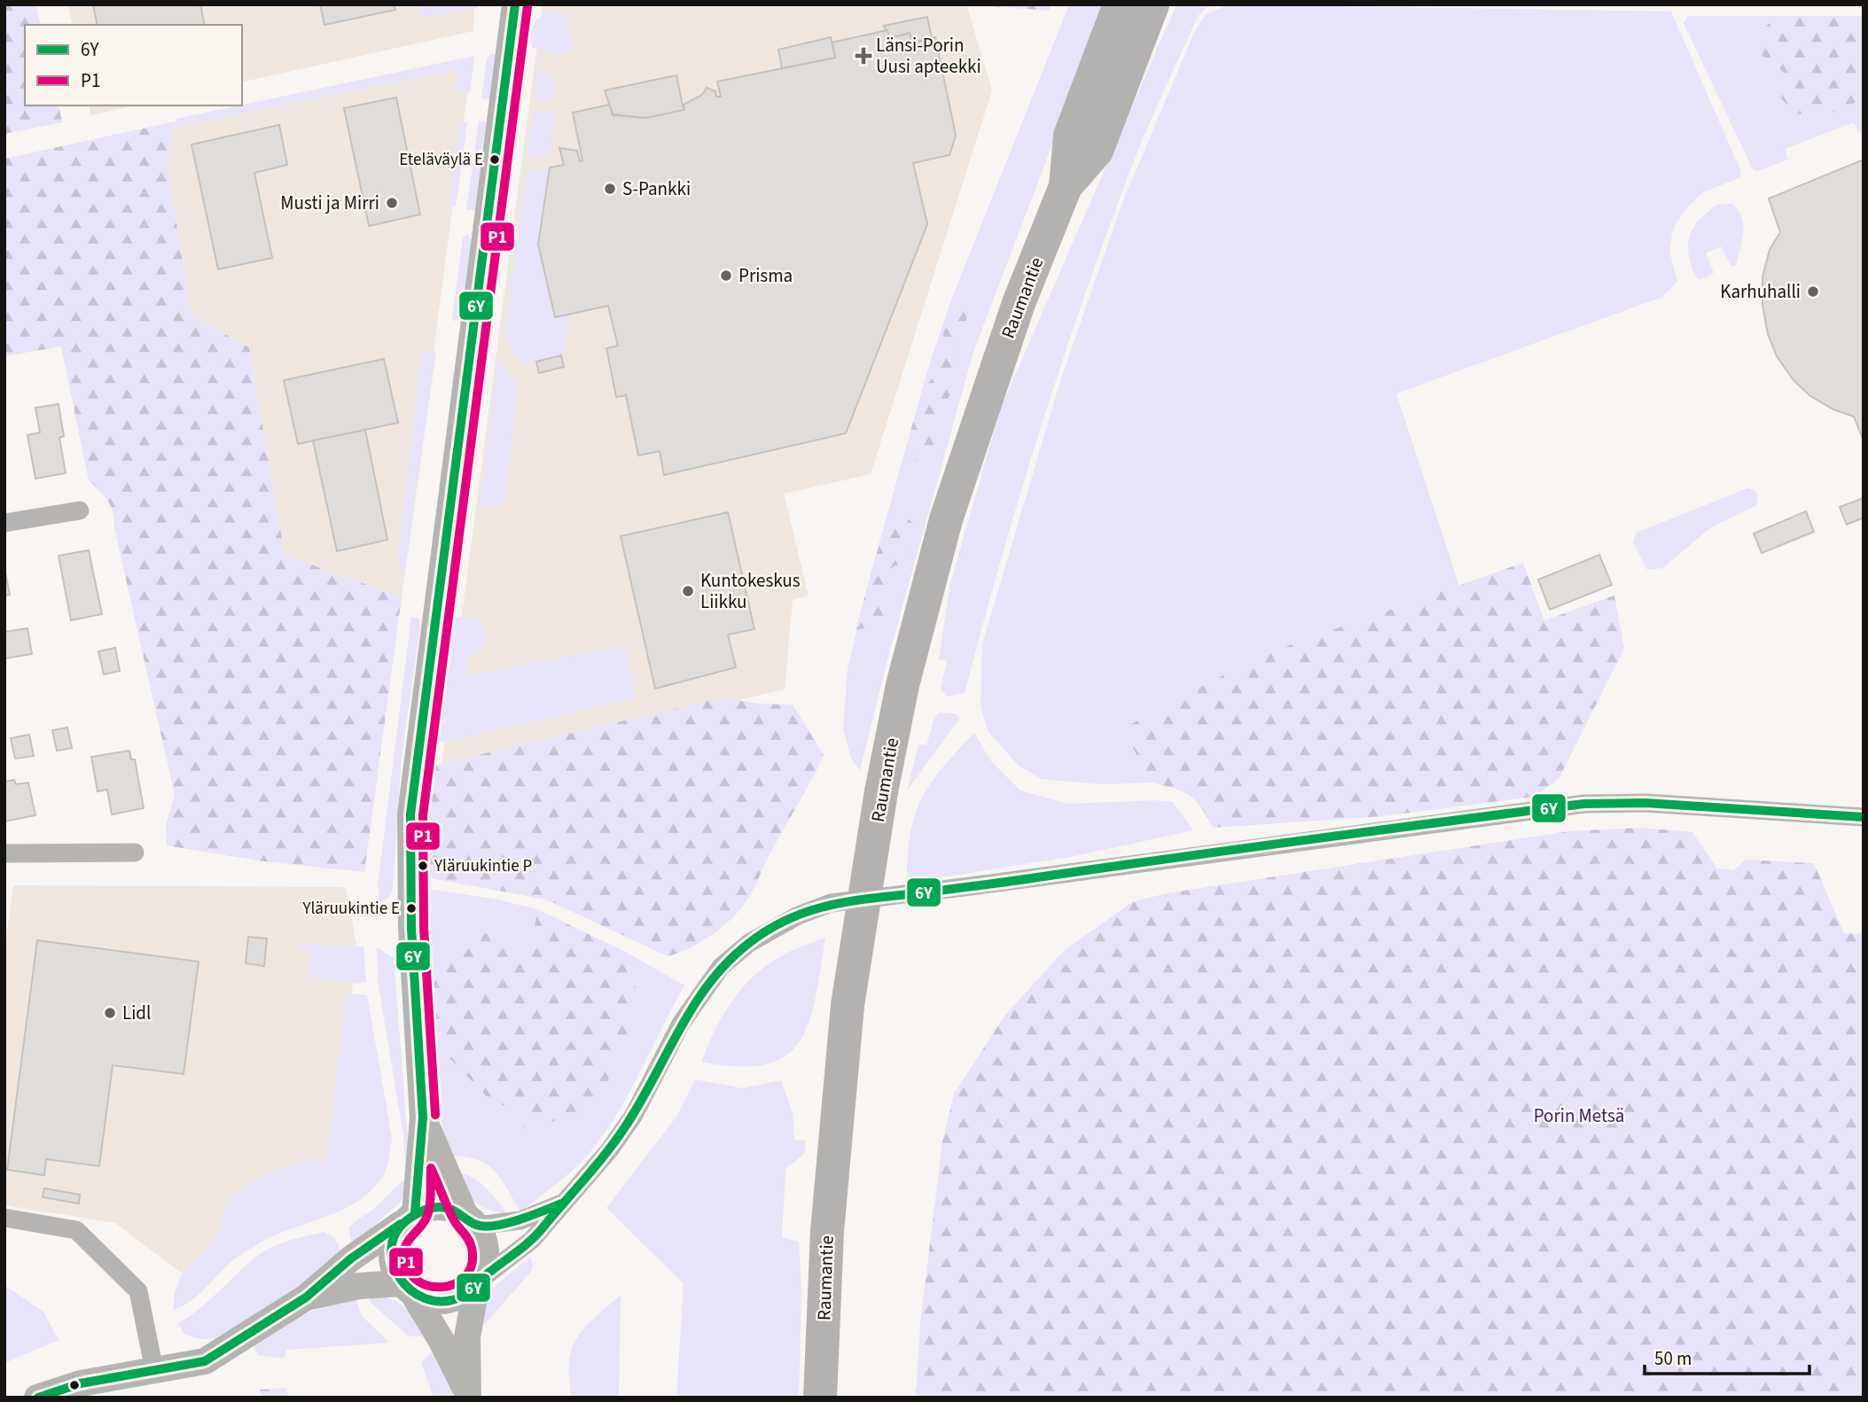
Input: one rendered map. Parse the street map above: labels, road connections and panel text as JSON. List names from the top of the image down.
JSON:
{
  "streets": {
    "highway": ["Raumantie"]
  },
  "parks": ["Porin Metsä"],
  "places": {
    "health": ["Länsi-Porin Uusi apteekki"],
    "other": [
      "Eteläväylä E",
      "S-Pankki",
      "Musti ja Mirri",
      "Prisma",
      "Karhuhalli",
      "Kuntokeskus Liikku",
      "Yläruukintie P",
      "Yläruukintie E",
      "Lidl"
    ]
  },
  "lines": ["transit line 6Y", "transit line P1"],
  "legend": ["6Y", "P1"],
  "scale_bar": "50 m"
}
